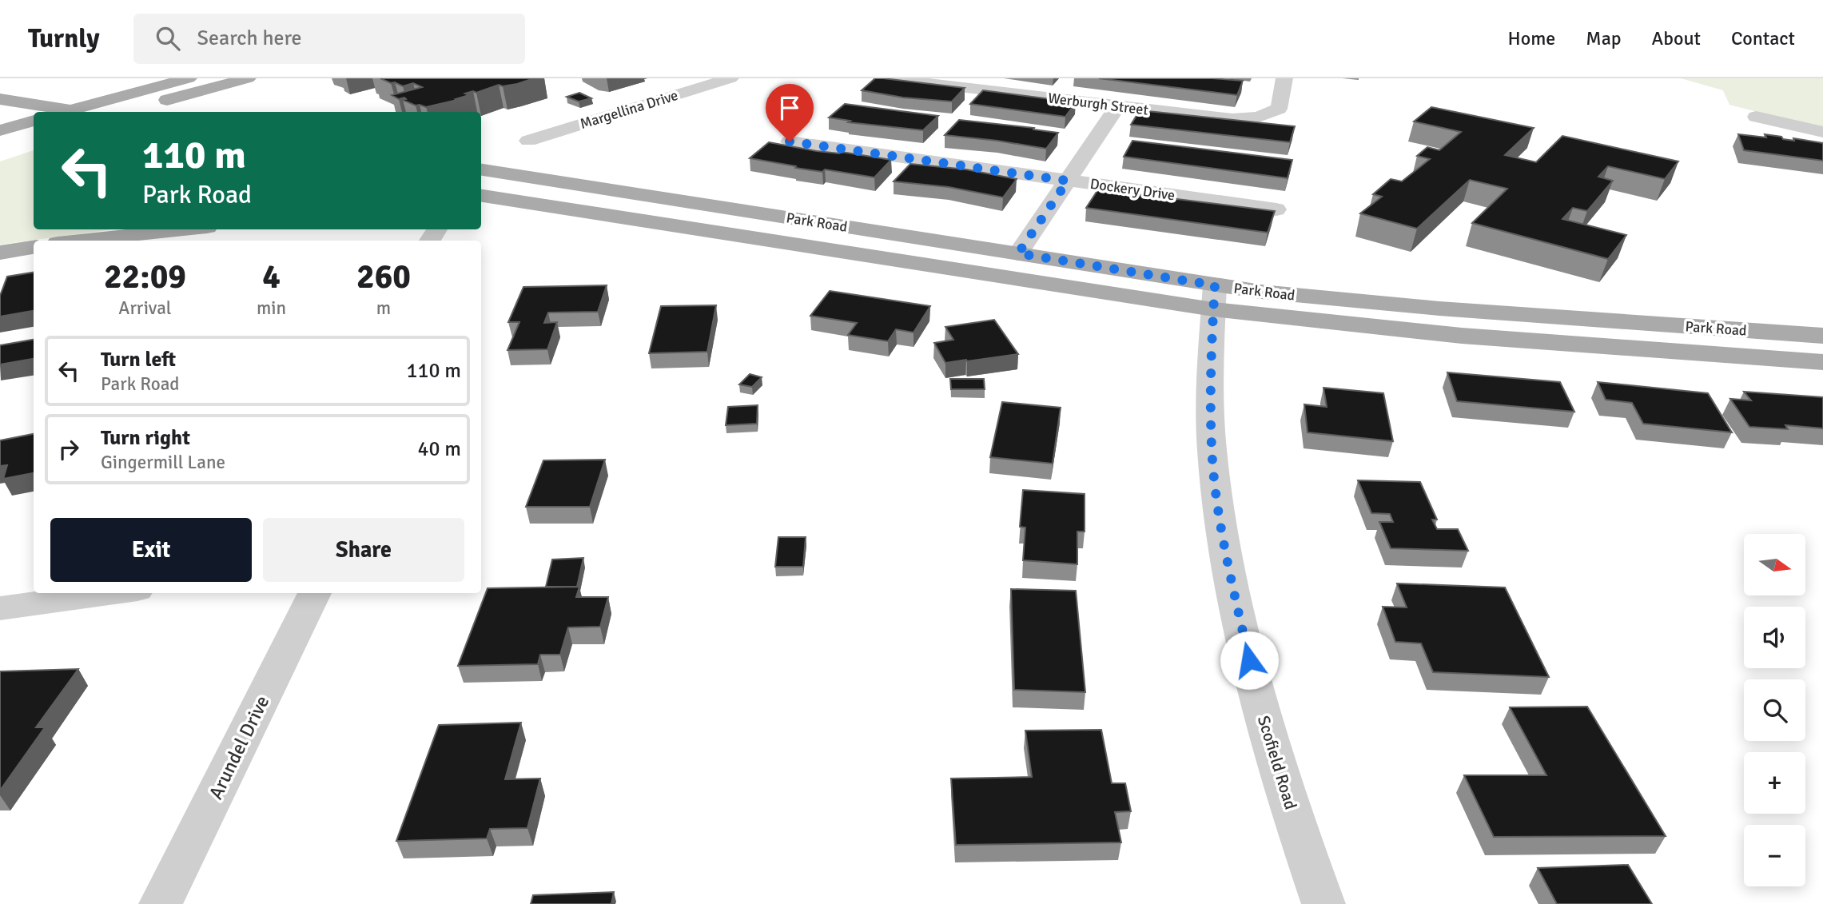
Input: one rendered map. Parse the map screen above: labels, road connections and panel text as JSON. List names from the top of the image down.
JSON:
{
  "streets": {
    "main road": ["Park Road"],
    "street": [
      "Werburgh Street",
      "Margellina Drive",
      "Dockery Drive",
      "Arundel Drive",
      "Scofield Road"
    ]
  },
  "crossings": [
    ["Park Road", "Scofield Road"]
  ],
  "north": "right",
  "page": {
    "header": "Turnly",
    "search": "Search here",
    "nav": [
      "Home",
      "Map",
      "About",
      "Contact"
    ],
    "turn": ["110 m", "Park Road"],
    "eta": [
      "22:09",
      "Arrival",
      "4",
      "min",
      "260",
      "m"
    ],
    "list": [
      {
        "name": "Turn left",
        "note": "Park Road",
        "value": "110 m"
      },
      {
        "name": "Turn right",
        "note": "Gingermill Lane",
        "value": "40 m"
      }
    ],
    "buttons": ["Exit", "Share"],
    "map_buttons": ["+", "−"]
  }
}
